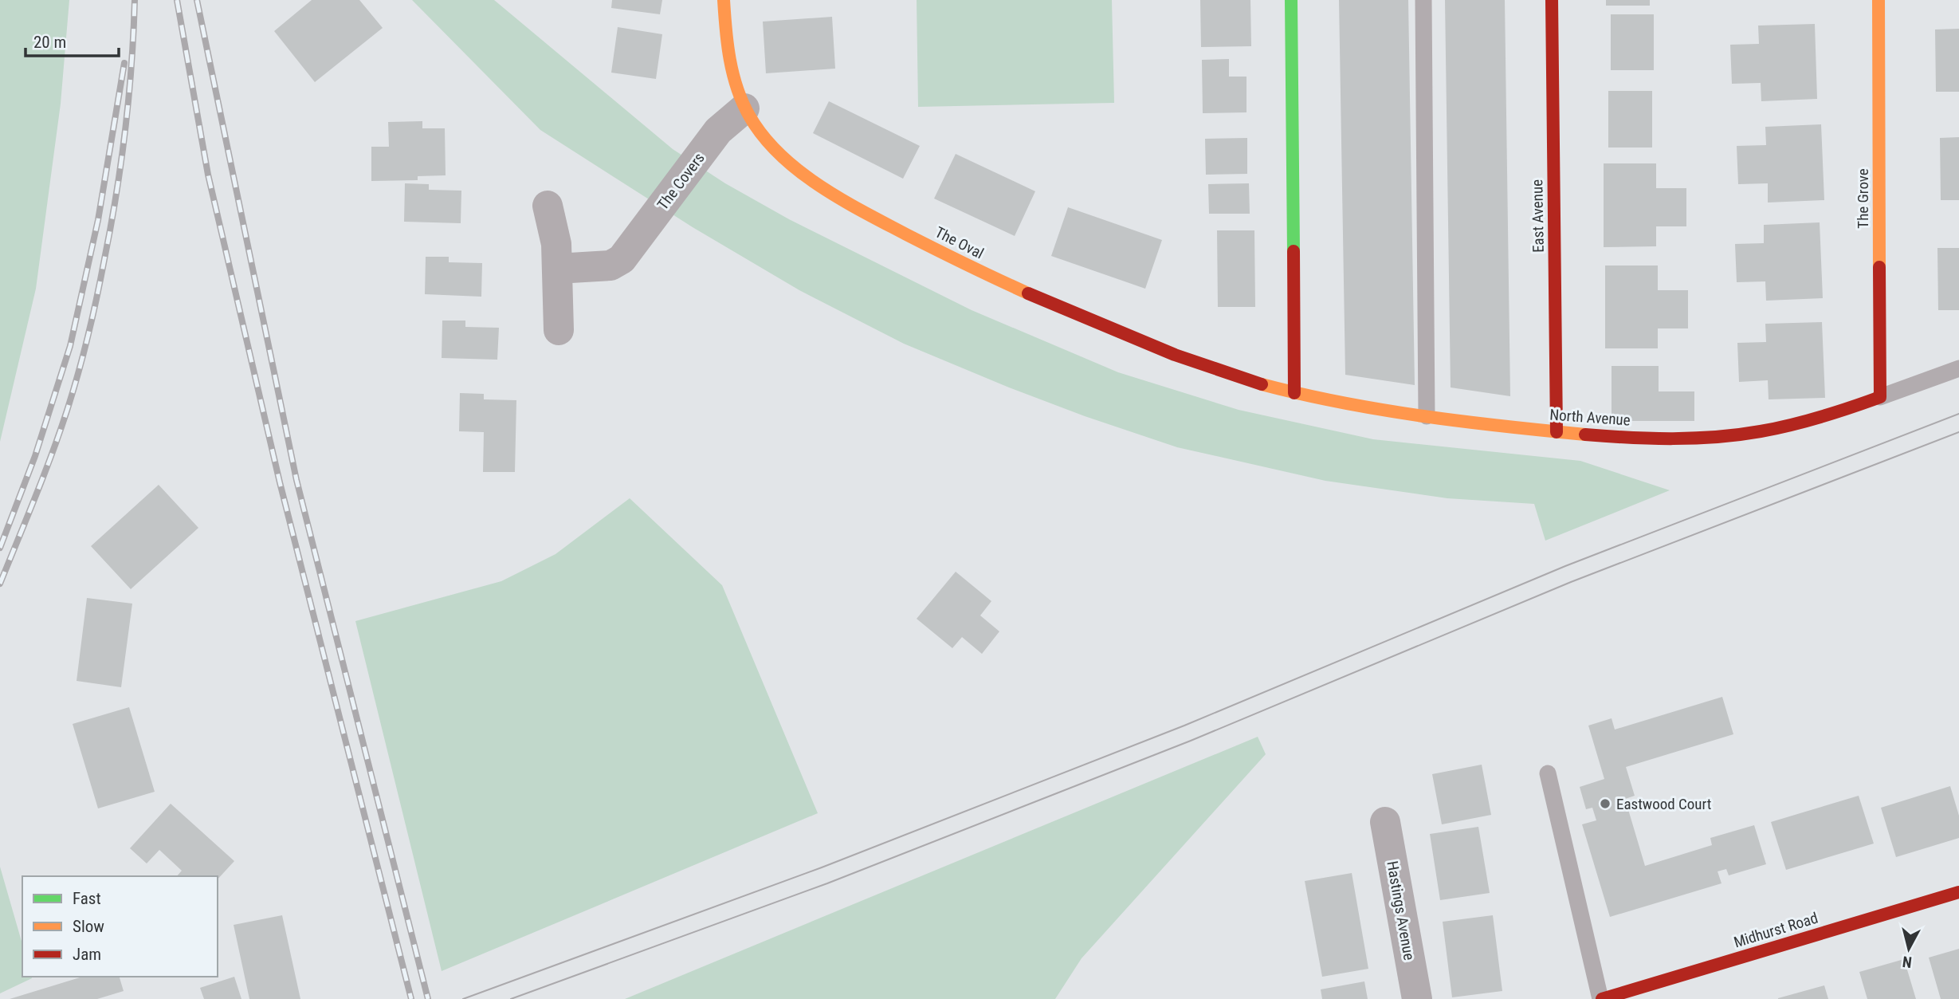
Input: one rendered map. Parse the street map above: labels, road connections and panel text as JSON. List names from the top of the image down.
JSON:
{
  "streets": {
    "street": [
      "The Covers",
      "The Grove",
      "East Avenue",
      "The Oval",
      "North Avenue",
      "Hastings Avenue",
      "Midhurst Road"
    ]
  },
  "crossings": [
    ["The Covers", "The Oval"],
    ["The Grove", "North Avenue"],
    ["East Avenue", "North Avenue"],
    ["The Oval", "North Avenue"]
  ],
  "places": ["Eastwood Court"],
  "legend": ["Fast", "Slow", "Jam"],
  "scale_bar": "20 m",
  "north": "bottom"
}
